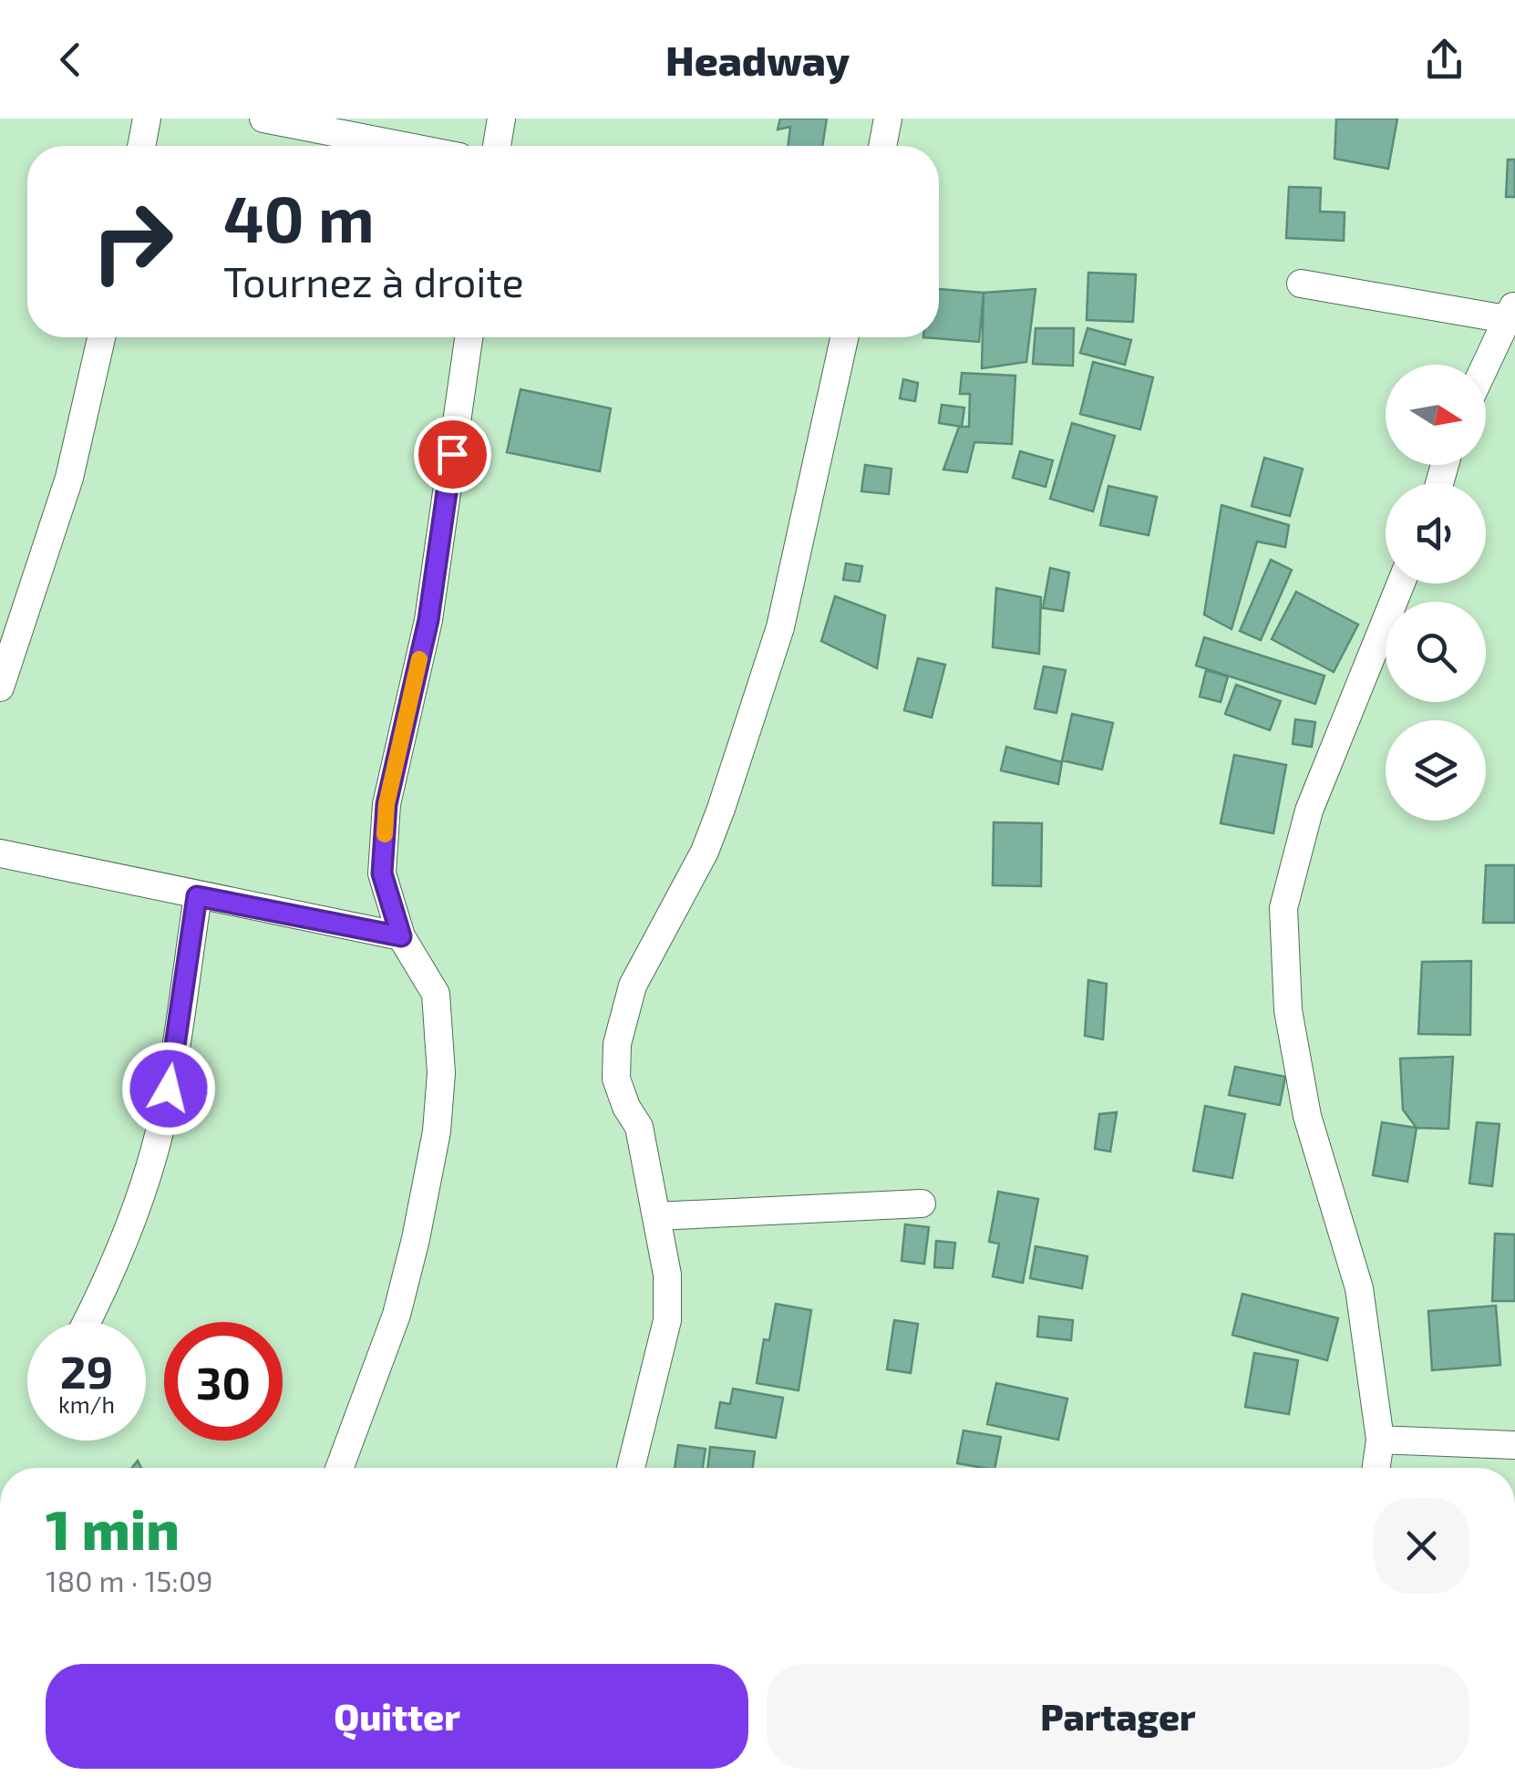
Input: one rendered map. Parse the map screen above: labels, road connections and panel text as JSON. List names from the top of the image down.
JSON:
{
  "north": "right",
  "page": {
    "header": "Headway",
    "turn": ["40 m", "Tournez à droite"],
    "speed": "29 km/h",
    "limit": "30",
    "heading": ["1 min", "180 m · 15:09"],
    "buttons": ["Quitter", "Partager"]
  }
}
